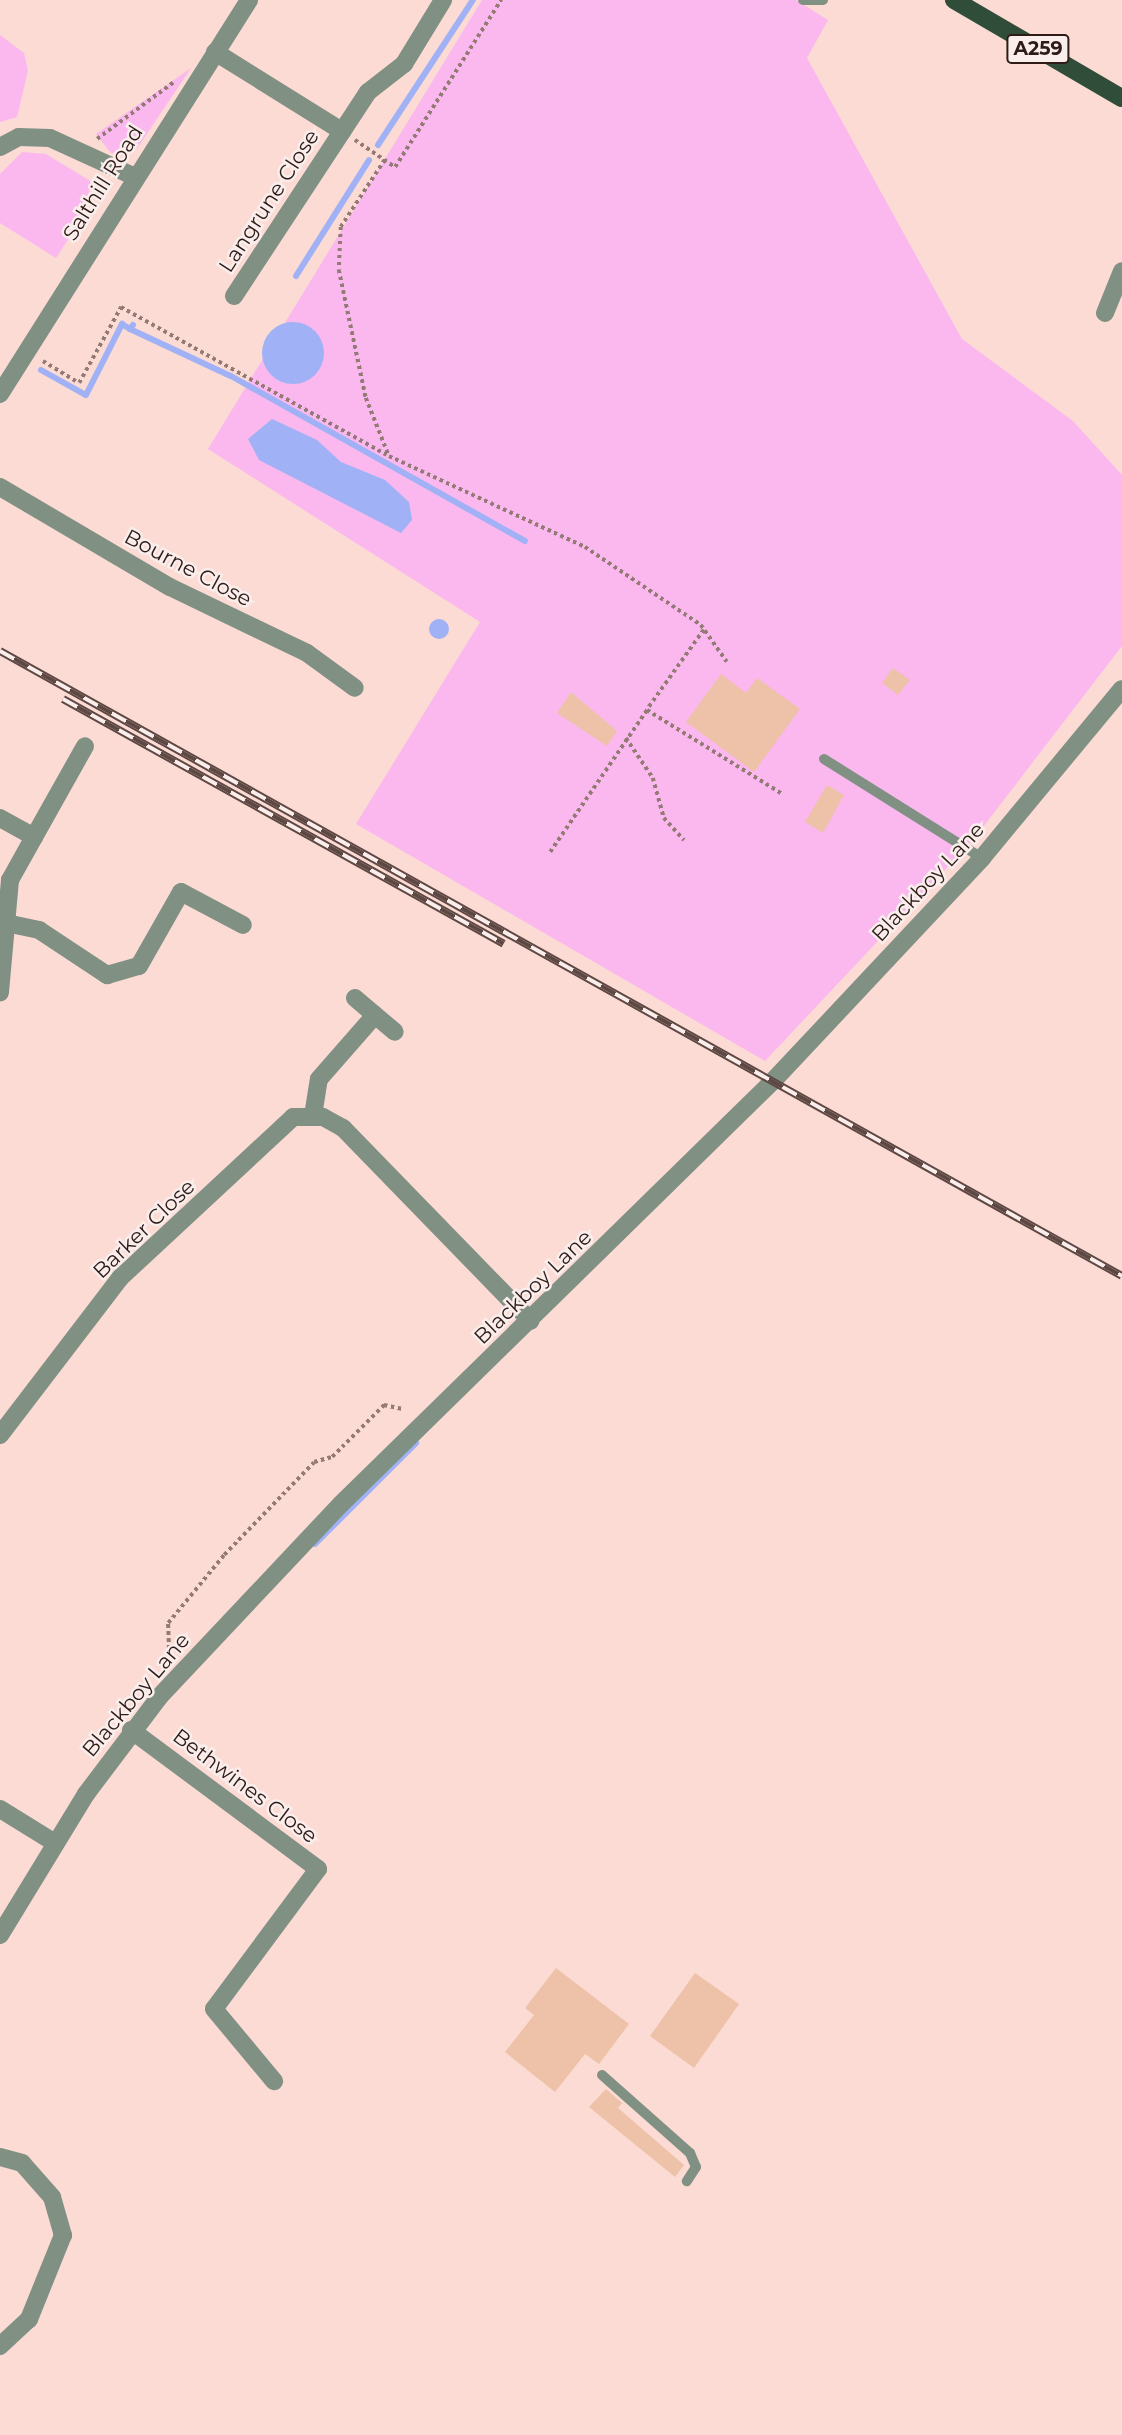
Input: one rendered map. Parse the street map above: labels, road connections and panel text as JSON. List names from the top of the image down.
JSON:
{
  "streets": {
    "main road": ["A259"],
    "street": [
      "Salthill Road",
      "Langrune Close",
      "Bourne Close",
      "Blackboy Lane",
      "Barker Close",
      "Bethwines Close"
    ]
  },
  "crossings": [
    ["Salthill Road", "Langrune Close"],
    ["Blackboy Lane", "Bethwines Close"]
  ]
}
